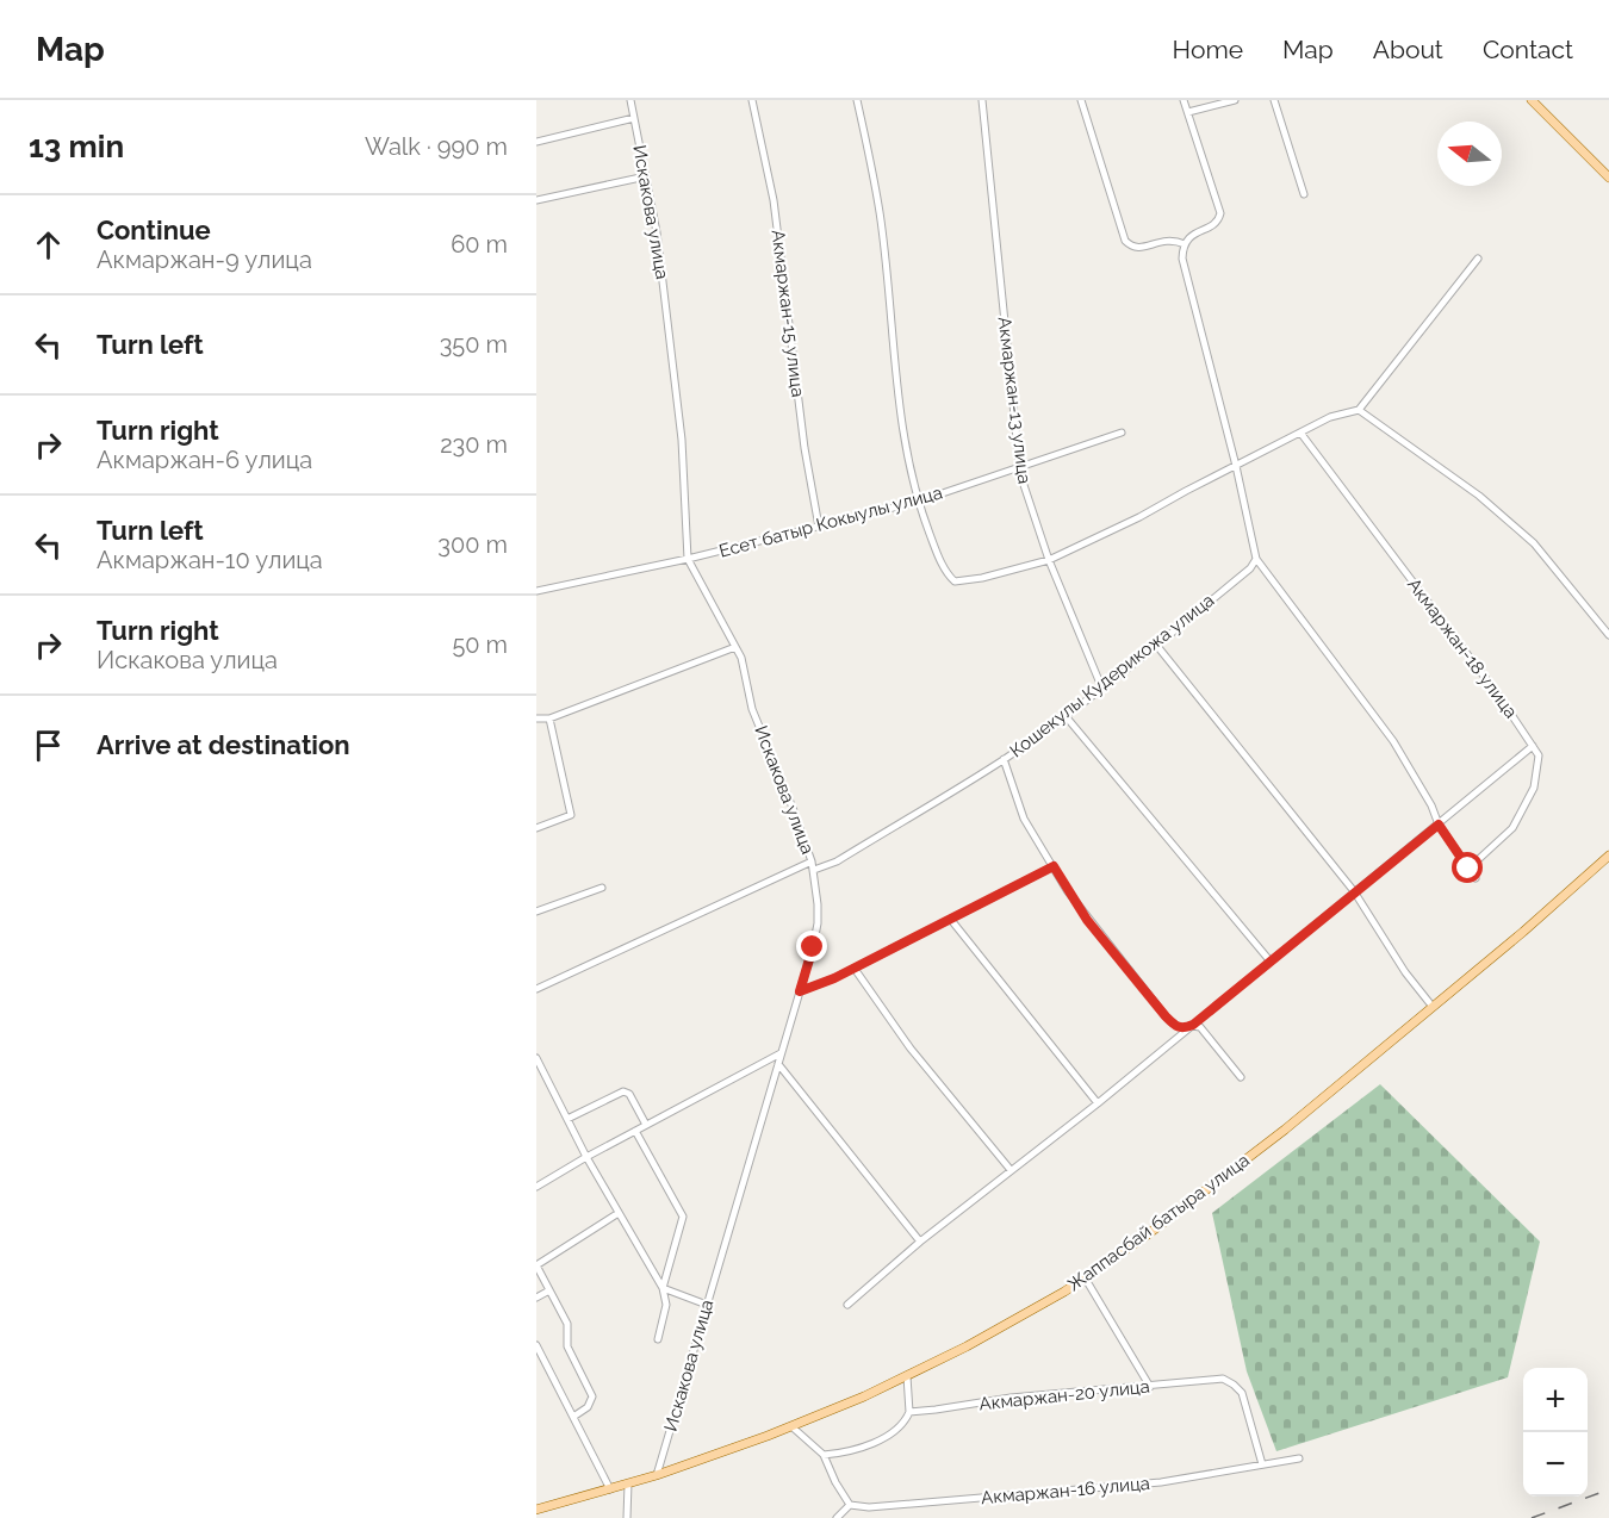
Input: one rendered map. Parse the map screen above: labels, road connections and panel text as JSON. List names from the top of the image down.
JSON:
{
  "streets": {
    "main road": ["Жаппасбай батыра улица"],
    "street": [
      "Искакова улица",
      "Акмаржан-15 улица",
      "Акмаржан-13 улица",
      "Есет батыр Кокыулы улица",
      "Акмаржан-18 улица",
      "Кошекулы Кудерикожа улица",
      "Акмаржан-20 улица",
      "Акмаржан-16 улица"
    ]
  },
  "crossings": [
    ["Искакова улица", "Есет батыр Кокыулы улица"],
    ["Искакова улица", "Кошекулы Кудерикожа улица"],
    ["Искакова улица", "Жаппасбай батыра улица"],
    ["Акмаржан-15 улица", "Есет батыр Кокыулы улица"],
    ["Акмаржан-13 улица", "Есет батыр Кокыулы улица"],
    ["Акмаржан-13 улица", "Кошекулы Кудерикожа улица"],
    ["Акмаржан-20 улица", "Акмаржан-16 улица"]
  ],
  "north": "left",
  "page": {
    "header": "Map",
    "nav": [
      "Home",
      "Map",
      "About",
      "Contact"
    ],
    "heading": ["13 min", "Walk · 990 m"],
    "list": [
      ["Continue", "Акмаржан-9 улица", "60 m"],
      ["Turn left", "350 m"],
      ["Turn right", "Акмаржан-6 улица", "230 m"],
      ["Turn left", "Акмаржан-10 улица", "300 m"],
      ["Turn right", "Искакова улица", "50 m"],
      "Arrive at destination"
    ],
    "map_buttons": ["+", "−"]
  }
}
